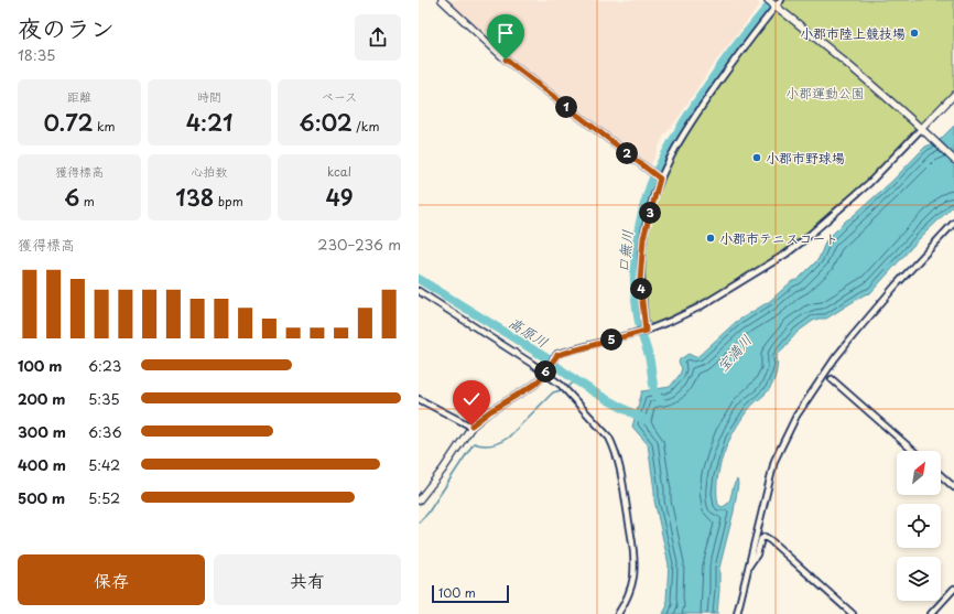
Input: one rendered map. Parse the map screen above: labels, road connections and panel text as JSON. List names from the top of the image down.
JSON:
{
  "water": ["口無川", "高原川", "宝満川"],
  "parks": ["小郡運動公園"],
  "places": ["小郡市陸上競技場", "小郡市野球場", "小郡市テニスコート"],
  "scale_bar": "100 m",
  "north": "top right",
  "page": {
    "heading": ["夜のラン", "18:35"],
    "stats": [
      ["距離", "0.72 km"],
      ["時間", "4:21"],
      ["ペース", "6:02 /km"],
      ["獲得標高", "6 m"],
      ["心拍数", "138 bpm"],
      ["kcal", "49"]
    ],
    "pins": [
      "1",
      "2",
      "3",
      "4",
      "5",
      "6"
    ],
    "chart": ["獲得標高", "230–236 m"],
    "list": [
      {
        "name": "100 m",
        "note": "6:23"
      },
      {
        "name": "200 m",
        "note": "5:35"
      },
      {
        "name": "300 m",
        "note": "6:36"
      },
      {
        "name": "400 m",
        "note": "5:42"
      },
      {
        "name": "500 m",
        "note": "5:52"
      }
    ],
    "buttons": ["保存", "共有"],
    "scale": "100 m"
  }
}
